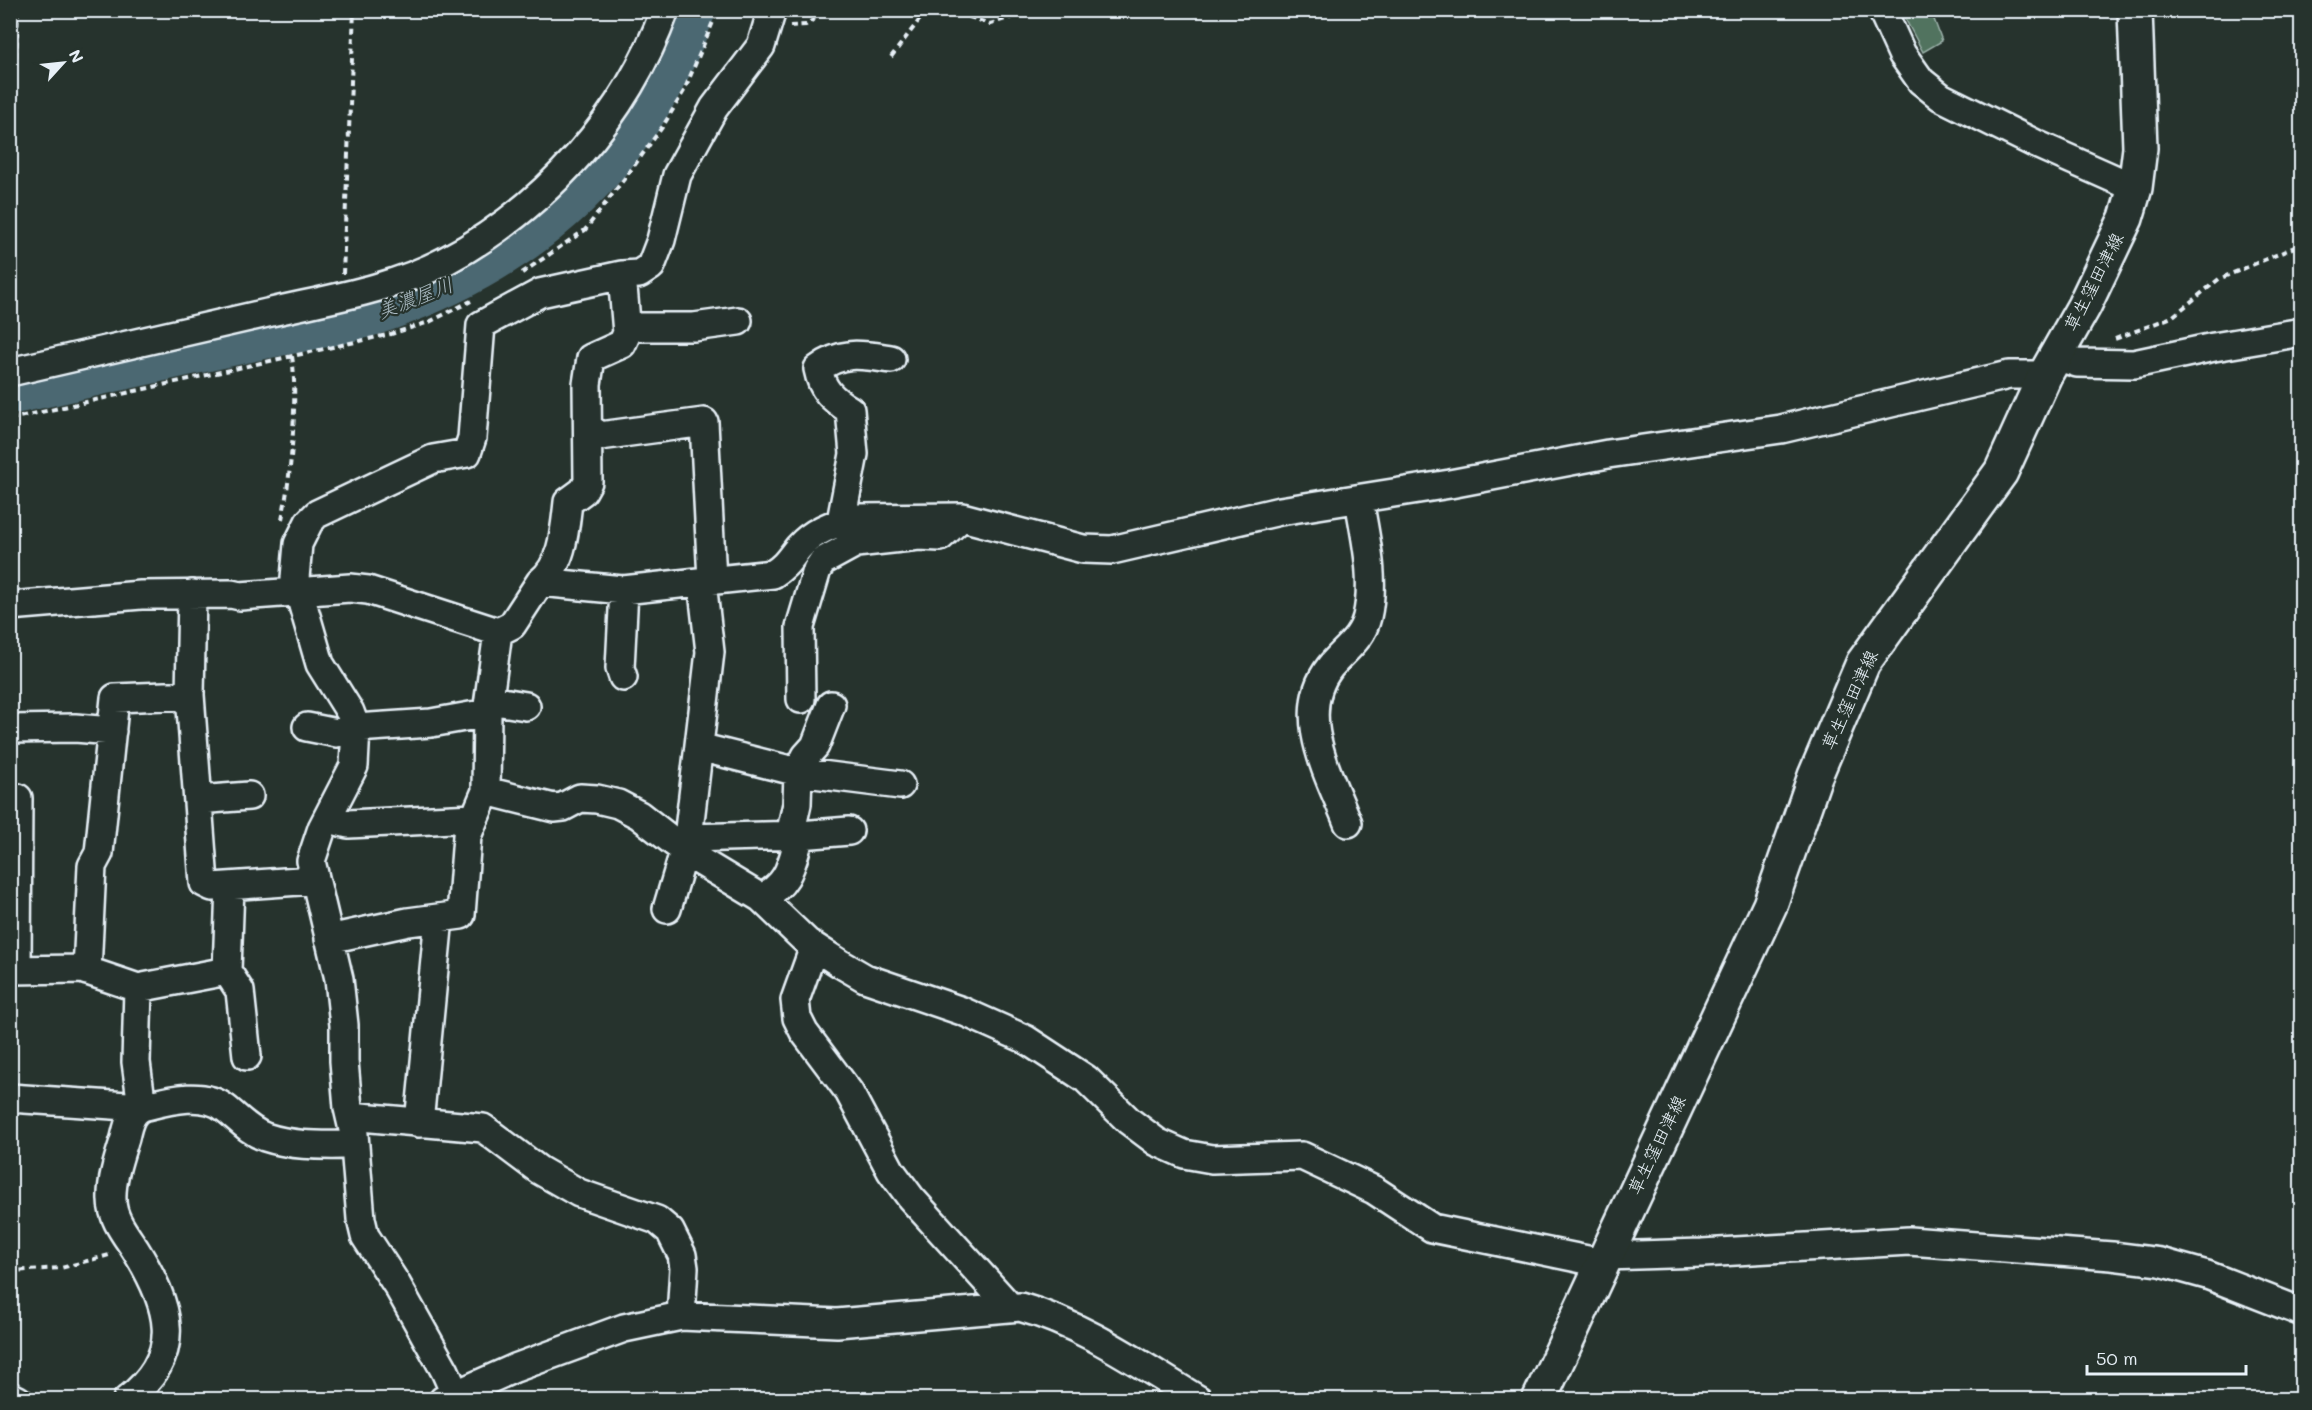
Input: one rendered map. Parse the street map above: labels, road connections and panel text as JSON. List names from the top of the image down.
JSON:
{
  "streets": {
    "main road": ["草生窪田津線"]
  },
  "water": ["美濃屋川"],
  "scale_bar": "50 m",
  "north": "top right"
}
